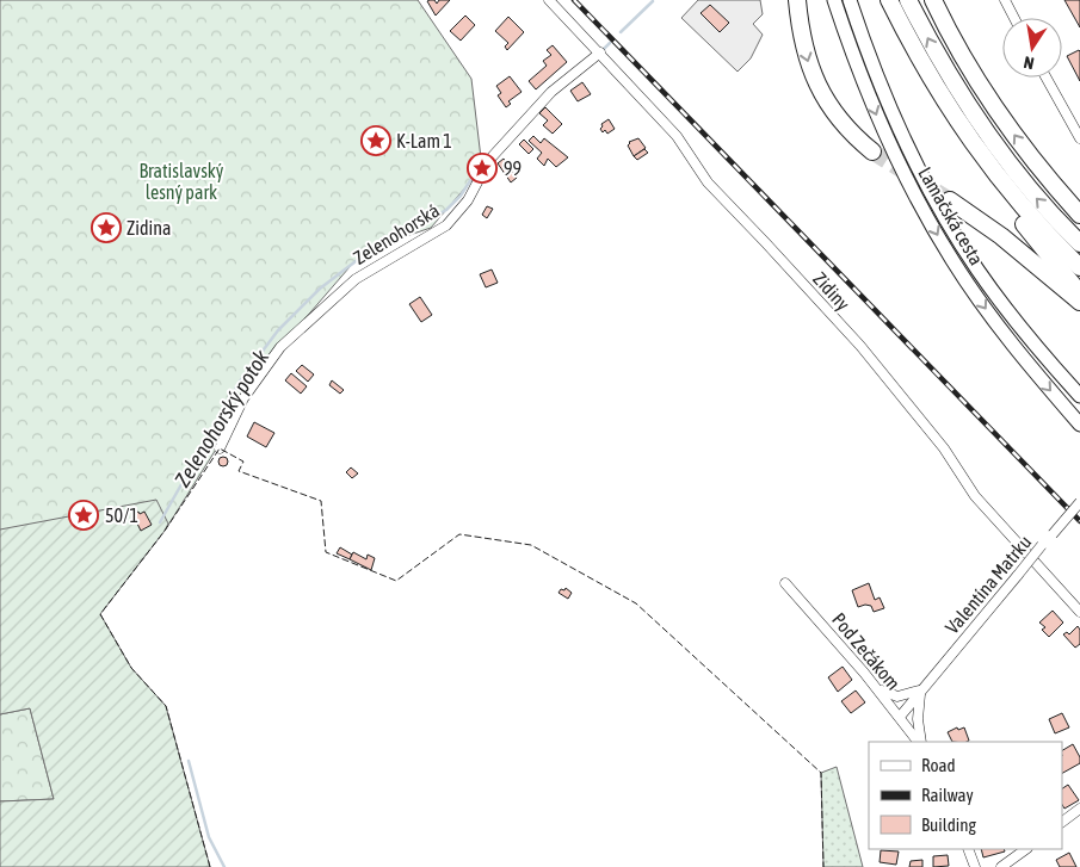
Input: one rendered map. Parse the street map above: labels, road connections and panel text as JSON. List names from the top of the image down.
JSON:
{
  "streets": {
    "main road": ["Lamačská cesta"],
    "street": [
      "Zelenohorská",
      "Zidiny",
      "Valentína Matrku",
      "Pod Zečákom"
    ]
  },
  "crossings": [
    ["Zelenohorská", "Zidiny"],
    ["Valentína Matrku", "Pod Zečákom"]
  ],
  "water": ["Zelenohorský potok"],
  "parks": ["Bratislavský lesný park"],
  "places": {
    "place": [
      "K-Lam 1",
      "99",
      "Zidina",
      "50/1"
    ]
  },
  "legend": ["Road", "Railway", "Building"],
  "north": "bottom"
}
